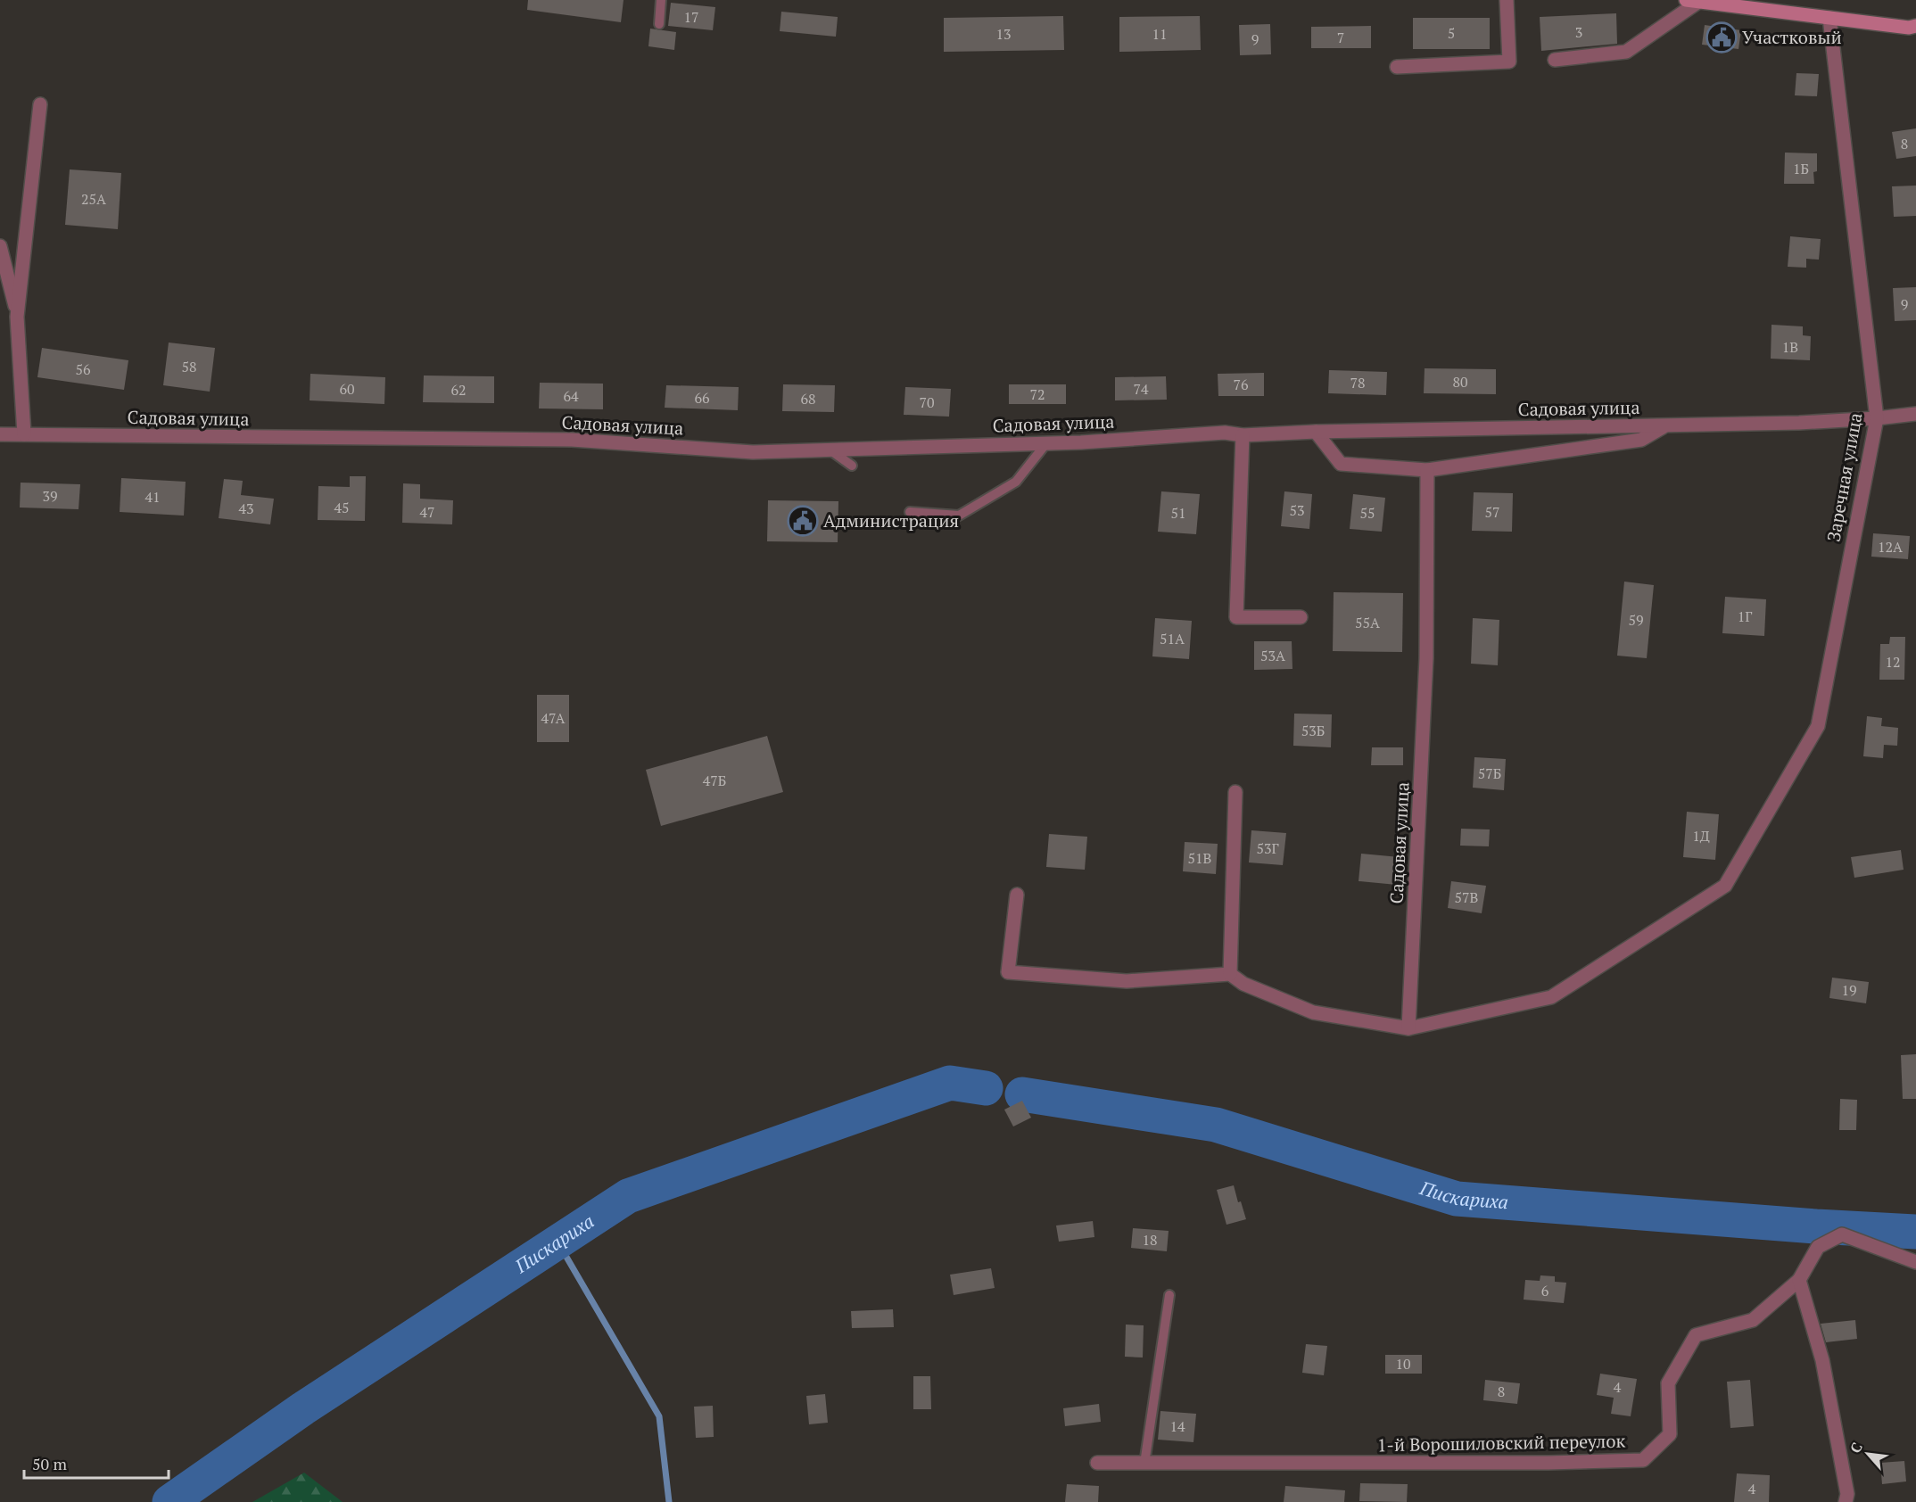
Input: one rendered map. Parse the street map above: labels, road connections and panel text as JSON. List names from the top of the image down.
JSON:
{
  "streets": {
    "street": ["Садовая улица", "Заречная улица", "1-й Ворошиловский переулок"]
  },
  "crossings": [
    ["Садовая улица", "Заречная улица"]
  ],
  "water": ["Пискариха"],
  "places": {
    "public building": ["Участковый", "Администрация"]
  },
  "house_numbers": [
    "17",
    "3",
    "5",
    "13",
    "11",
    "7",
    "9",
    "8",
    "1Б",
    "25А",
    "9",
    "1В",
    "58",
    "56",
    "80",
    "78",
    "76",
    "60",
    "74",
    "62",
    "72",
    "64",
    "66",
    "68",
    "70",
    "39",
    "41",
    "45",
    "43",
    "53",
    "47",
    "57",
    "51",
    "55",
    "12А",
    "1Г",
    "59",
    "55А",
    "51А",
    "53А",
    "12",
    "47А",
    "53Б",
    "57Б",
    "47Б",
    "1Д",
    "53Г",
    "51В",
    "57В",
    "19",
    "18",
    "6",
    "10",
    "4",
    "8",
    "14",
    "4"
  ],
  "scale_bar": "50 m",
  "north": "top left"
}
